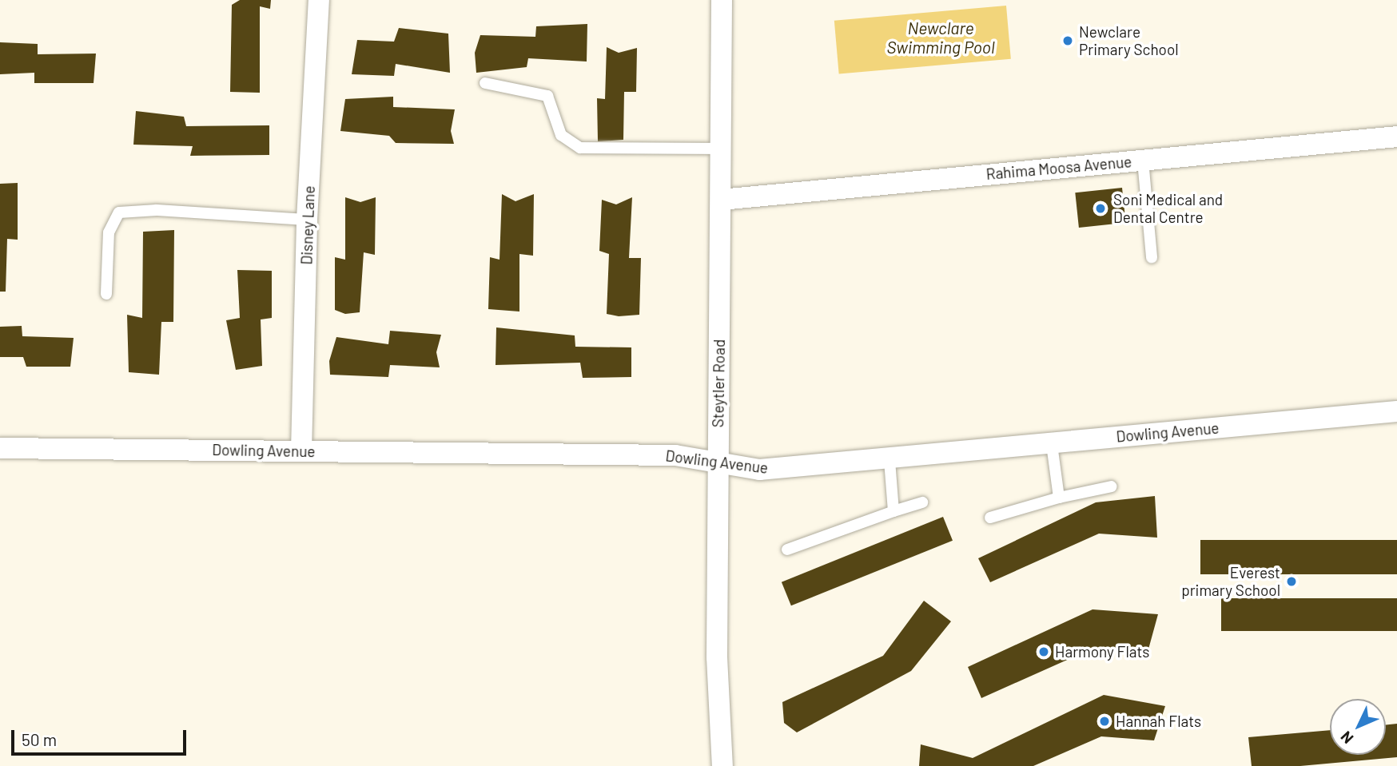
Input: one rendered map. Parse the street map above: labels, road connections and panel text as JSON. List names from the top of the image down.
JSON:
{
  "streets": {
    "street": [
      "Rahima Moosa Avenue",
      "Disney Lane",
      "Steytler Road",
      "Dowling Avenue"
    ]
  },
  "crossings": [
    ["Rahima Moosa Avenue", "Steytler Road"],
    ["Disney Lane", "Dowling Avenue"],
    ["Steytler Road", "Dowling Avenue"]
  ],
  "water": ["Newclare Swimming Pool"],
  "places": [
    "Newclare Primary School",
    "Soni Medical and Dental Centre",
    "Everest primary School",
    "Harmony Flats",
    "Hannah Flats"
  ],
  "scale_bar": "50 m",
  "north": "bottom left"
}
